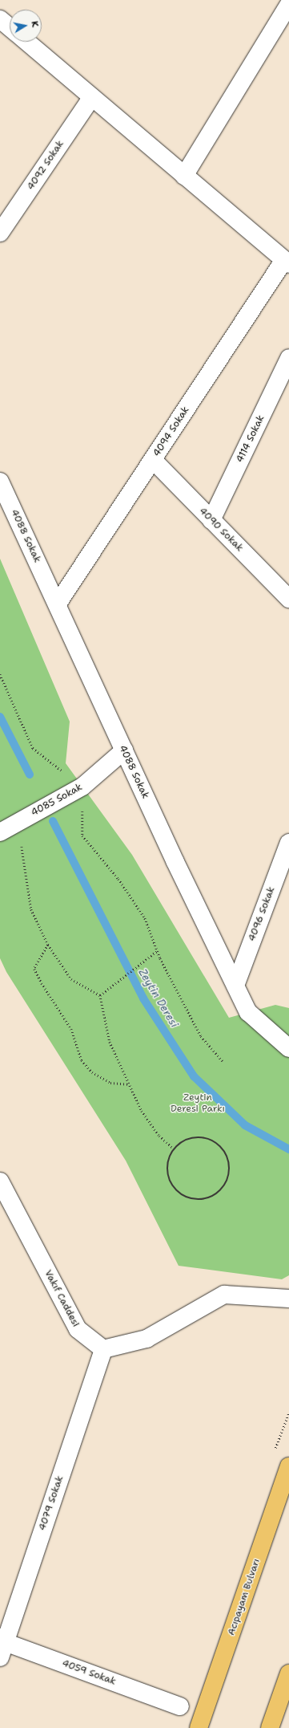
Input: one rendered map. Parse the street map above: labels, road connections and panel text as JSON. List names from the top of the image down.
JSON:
{
  "streets": {
    "main road": ["Acıpayam Bulvarı"],
    "street": [
      "4092 Sokak",
      "4094 Sokak",
      "4114 Sokak",
      "4090 Sokak",
      "4088 Sokak",
      "4085 Sokak",
      "4096 Sokak",
      "Vakıf Caddesi",
      "4079 Sokak",
      "4059 Sokak"
    ]
  },
  "crossings": [
    ["4094 Sokak", "4090 Sokak"],
    ["4094 Sokak", "4088 Sokak"],
    ["4114 Sokak", "4090 Sokak"],
    ["4088 Sokak", "4085 Sokak"],
    ["4088 Sokak", "4096 Sokak"],
    ["Vakıf Caddesi", "4079 Sokak"],
    ["4079 Sokak", "4059 Sokak"]
  ],
  "water": ["Zeytin Deresi"],
  "parks": ["Zeytin Deresi Parkı"],
  "north": "right"
}
